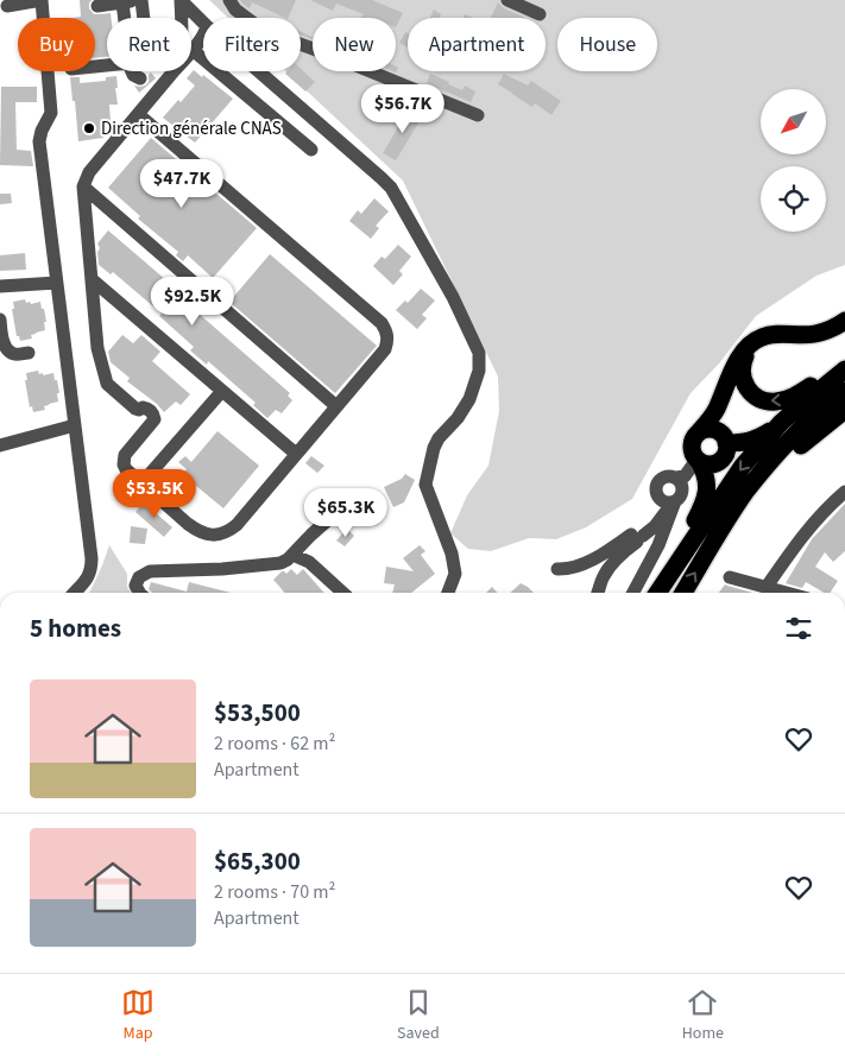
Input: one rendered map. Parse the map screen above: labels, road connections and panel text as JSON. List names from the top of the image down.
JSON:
{
  "places": ["Direction générale CNAS"],
  "north": "bottom left",
  "page": {
    "chip": [
      "Buy",
      "Rent",
      "Filters",
      "New",
      "Apartment",
      "House"
    ],
    "price": [
      "$56.7K",
      "$47.7K",
      "$92.5K",
      "$53.5K",
      "$65.3K"
    ],
    "heading": "5 homes",
    "list": [
      {
        "name": "$53,500",
        "note": "2 rooms · 62 m² · Apartment"
      },
      {
        "name": "$65,300",
        "note": "2 rooms · 70 m² · Apartment"
      }
    ],
    "tabs": ["Map", "Saved", "Home"]
  }
}
